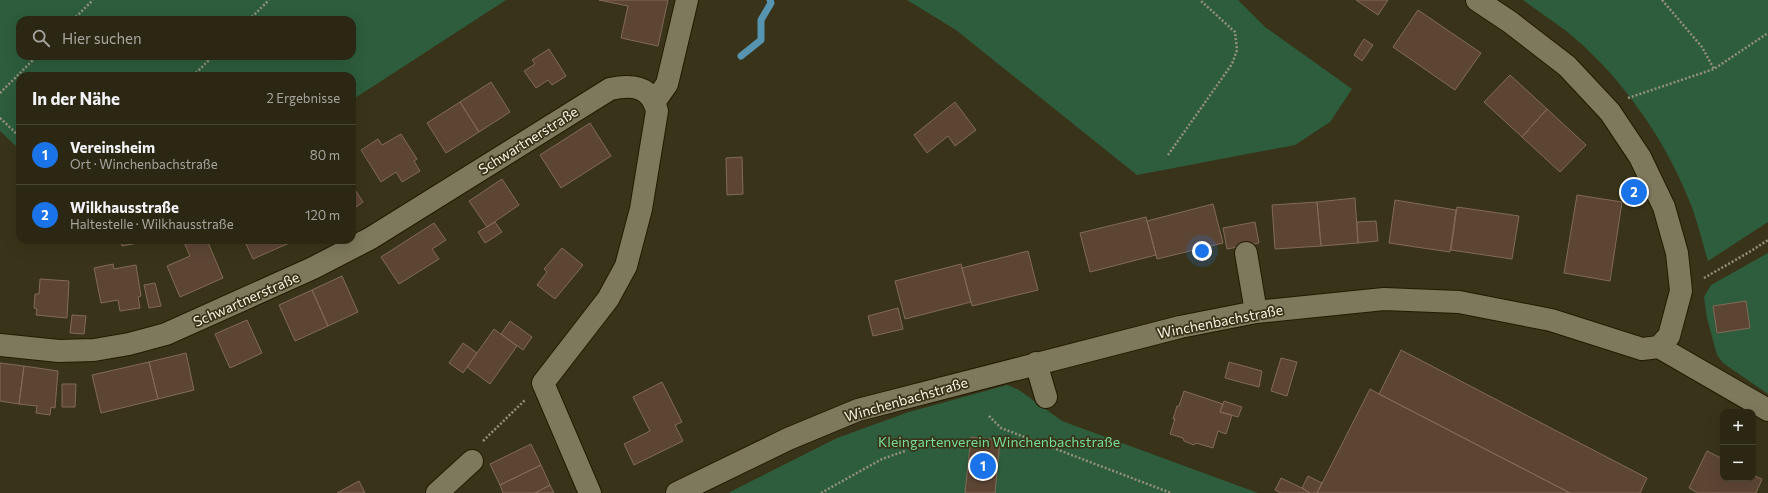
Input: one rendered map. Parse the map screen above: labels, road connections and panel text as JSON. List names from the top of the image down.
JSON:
{
  "streets": {
    "street": ["Schwartnerstraße", "Winchenbachstraße"]
  },
  "parks": ["Kleingartenverein Winchenbachstraße"],
  "page": {
    "search": "Hier suchen",
    "heading": ["In der Nähe", "2 Ergebnisse"],
    "list": [
      {
        "mark": "1",
        "name": "Vereinsheim",
        "note": "Ort · Winchenbachstraße",
        "value": "80 m"
      },
      {
        "mark": "2",
        "name": "Wilkhausstraße",
        "note": "Haltestelle · Wilkhausstraße",
        "value": "120 m"
      }
    ],
    "pins": ["2", "1"],
    "map_buttons": ["+", "−"]
  }
}
